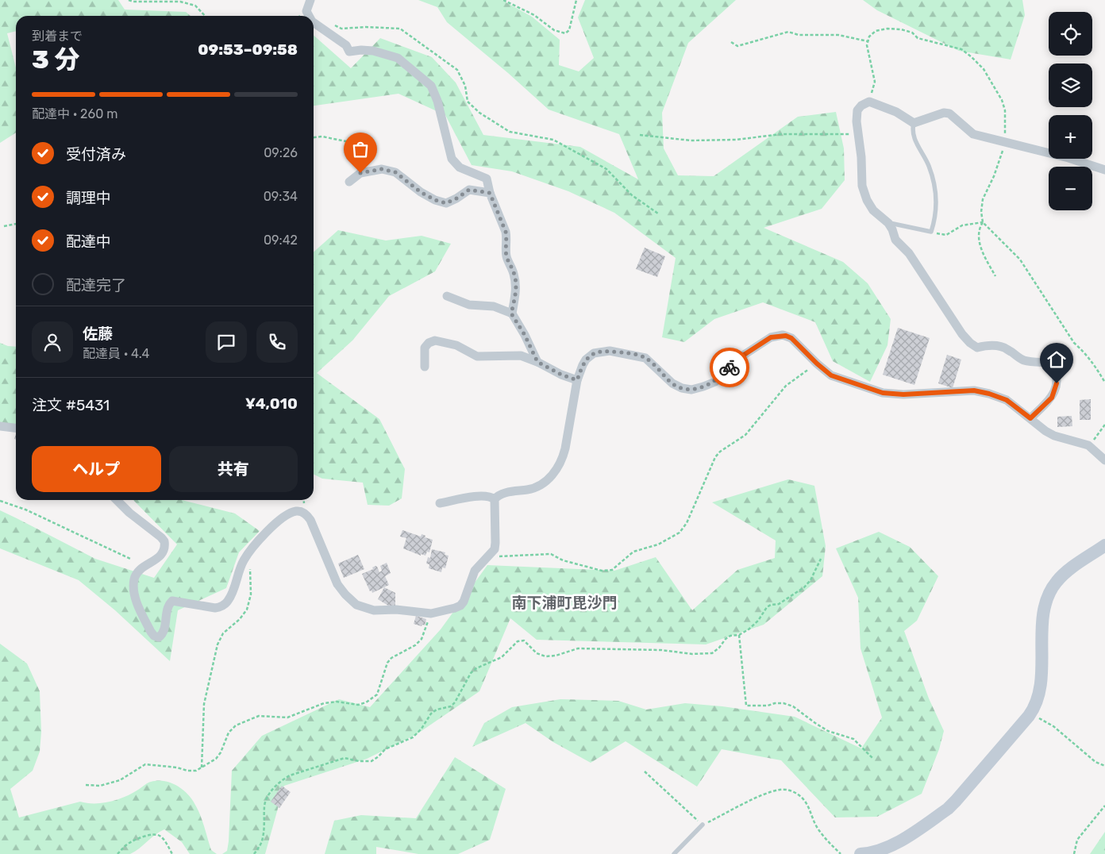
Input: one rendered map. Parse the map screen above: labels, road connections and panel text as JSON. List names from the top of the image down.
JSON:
{
  "districts": ["南下浦町毘沙門"],
  "page": {
    "map_buttons": ["+", "−"],
    "heading": ["3 分", "到着まで", "09:53–09:58"],
    "panel": [
      "佐藤",
      "配達員 · 4.4",
      "注文 #5431",
      "¥4,010"
    ],
    "bar": "配達中 · 260 m",
    "list": [
      ["受付済み", "09:26"],
      ["調理中", "09:34"],
      ["配達中", "09:42"],
      "配達完了"
    ],
    "buttons": ["ヘルプ", "共有"]
  }
}
